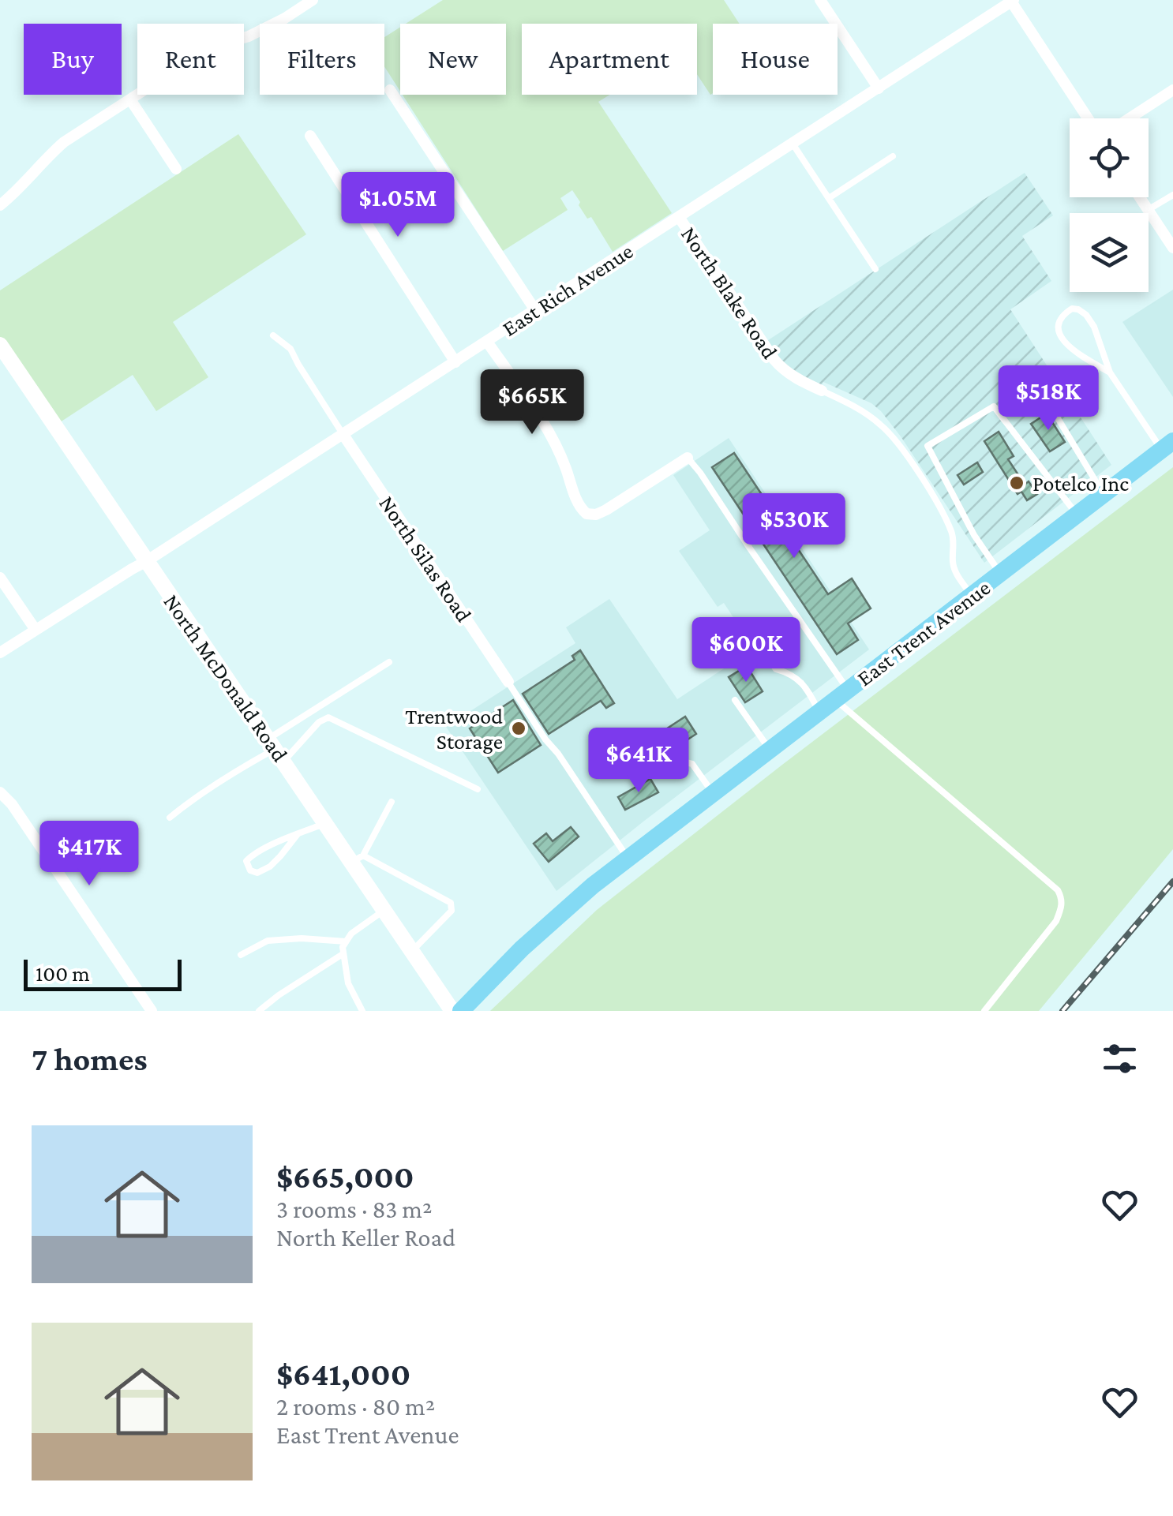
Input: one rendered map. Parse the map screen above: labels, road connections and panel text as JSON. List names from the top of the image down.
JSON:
{
  "streets": {
    "main road": ["East Trent Avenue"],
    "street": [
      "East Rich Avenue",
      "North Blake Road",
      "North Silas Road",
      "North McDonald Road"
    ]
  },
  "crossings": [
    ["East Rich Avenue", "North Blake Road"],
    ["East Rich Avenue", "North Silas Road"],
    ["East Rich Avenue", "North McDonald Road"]
  ],
  "places": ["Potelco Inc", "Trentwood Storage"],
  "scale_bar": "100 m",
  "page": {
    "chip": [
      "Buy",
      "Rent",
      "Filters",
      "New",
      "Apartment",
      "House"
    ],
    "price": [
      "$1.05M",
      "$518K",
      "$665K",
      "$530K",
      "$600K",
      "$641K",
      "$417K"
    ],
    "scale": "100 m",
    "heading": "7 homes",
    "list": [
      {
        "name": "$665,000",
        "note": "3 rooms · 83 m² · North Keller Road"
      },
      {
        "name": "$641,000",
        "note": "2 rooms · 80 m² · East Trent Avenue"
      }
    ]
  }
}
